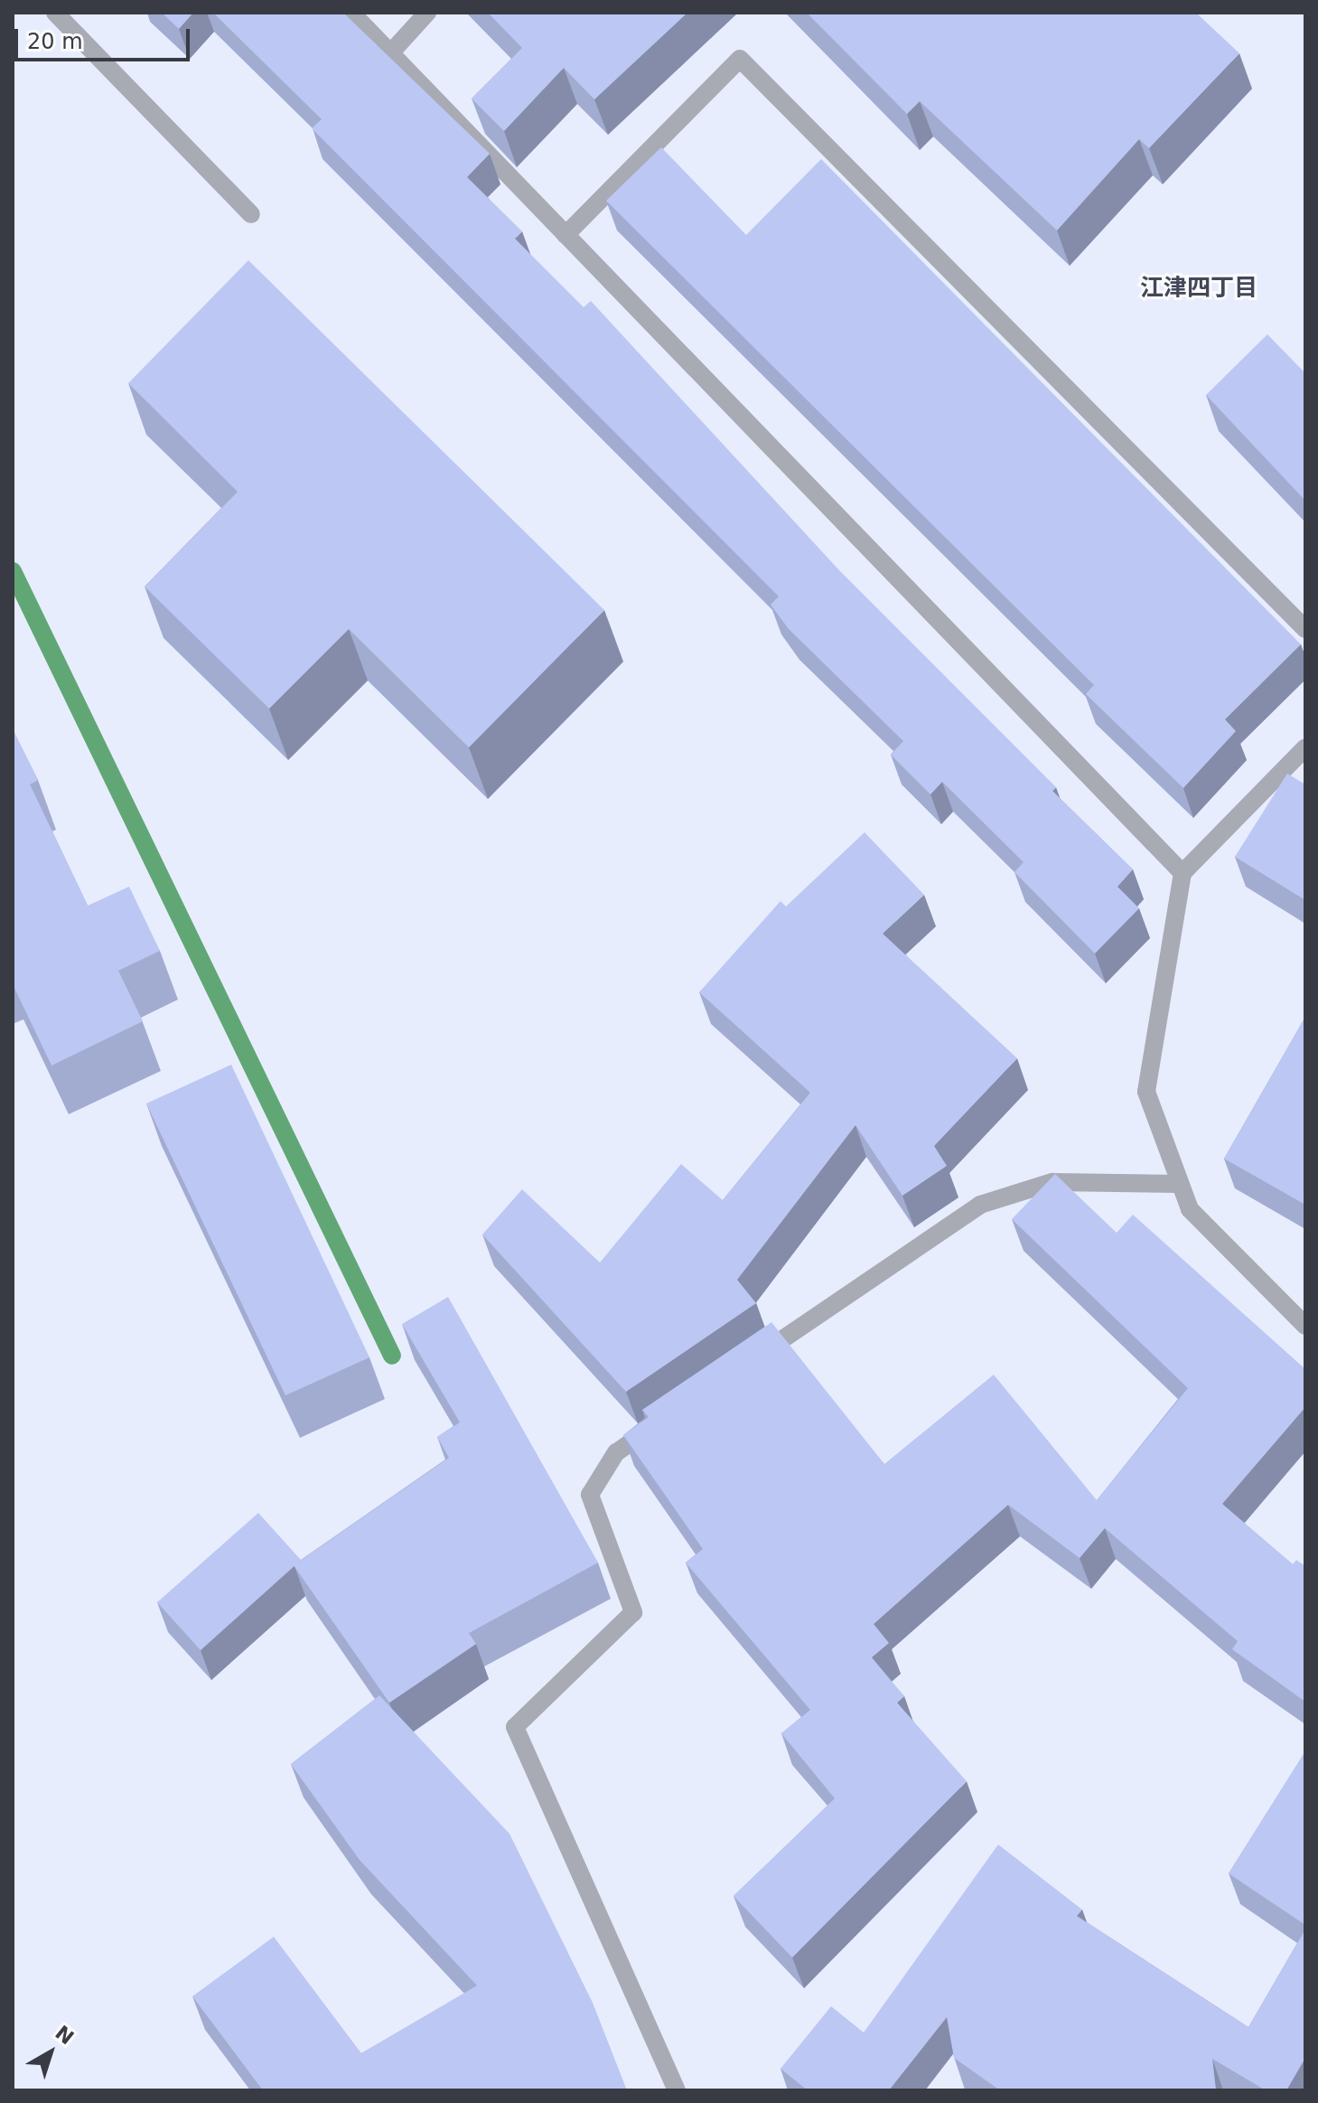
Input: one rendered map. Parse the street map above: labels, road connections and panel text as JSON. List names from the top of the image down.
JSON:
{
  "districts": ["江津四丁目"],
  "scale_bar": "20 m",
  "north": "top right"
}
